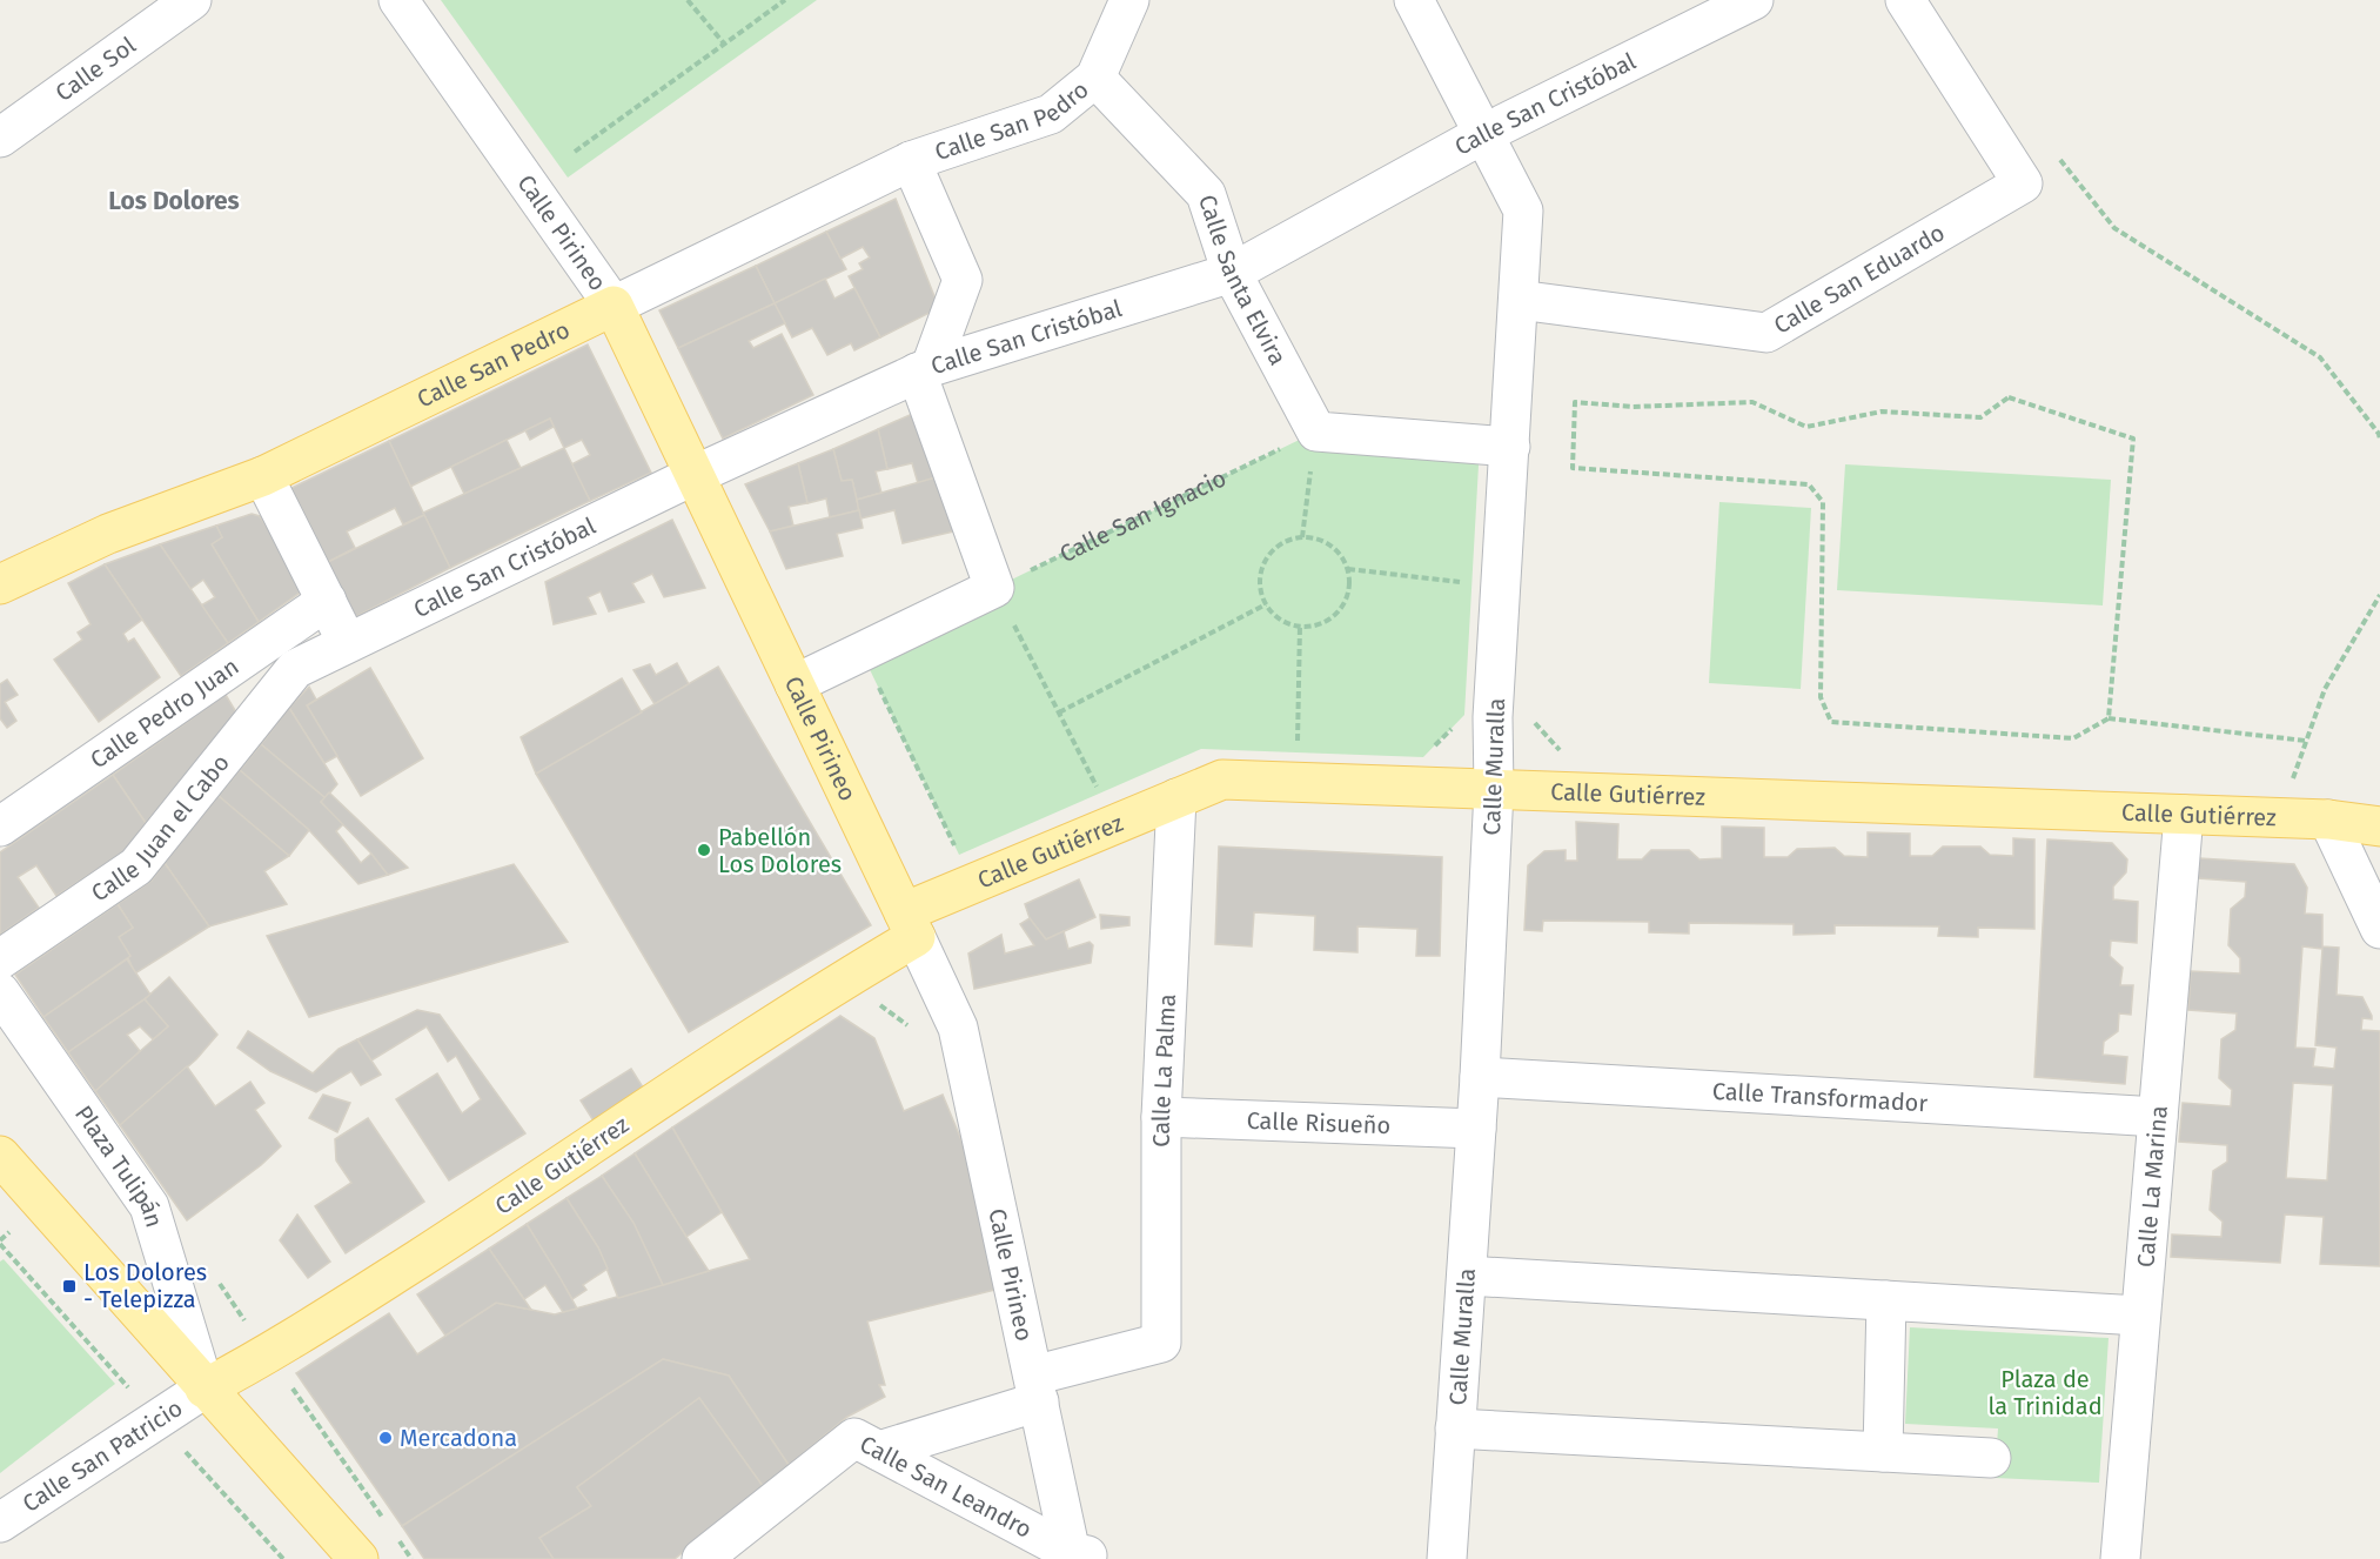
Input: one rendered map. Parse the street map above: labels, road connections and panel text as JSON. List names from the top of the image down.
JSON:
{
  "streets": {
    "main road": ["Calle San Pedro", "Calle Pirineo", "Calle Gutiérrez"],
    "street": [
      "Calle Sol",
      "Calle San Cristóbal",
      "Calle San Eduardo",
      "Calle Santa Elvira",
      "Calle Pedro Juan",
      "Calle Muralla",
      "Calle Juan el Cabo",
      "Calle La Palma",
      "Calle Transformador",
      "Calle Risueño",
      "Plaza Tulipán",
      "Calle La Marina",
      "Calle San Patricio",
      "Calle San Leandro"
    ],
    "path": ["Calle San Ignacio"]
  },
  "crossings": [
    ["Calle San Cristóbal", "Calle Pirineo"],
    ["Calle San Cristóbal", "Calle Santa Elvira"],
    ["Calle San Cristóbal", "Calle Muralla"],
    ["Calle San Cristóbal", "Calle Juan el Cabo"],
    ["Calle San Pedro", "Calle Pirineo"],
    ["Calle San Pedro", "Calle Santa Elvira"],
    ["Calle Pirineo", "Calle Gutiérrez"],
    ["Calle Pirineo", "Calle La Palma"],
    ["Calle Pirineo", "Calle San Leandro"],
    ["Calle San Eduardo", "Calle Muralla"],
    ["Calle Santa Elvira", "Calle San Ignacio"],
    ["Calle Muralla", "Calle Gutiérrez"],
    ["Calle Muralla", "Calle Transformador"],
    ["Calle Muralla", "Calle Risueño"],
    ["Calle Gutiérrez", "Calle La Palma"],
    ["Calle Gutiérrez", "Plaza Tulipán"],
    ["Calle Gutiérrez", "Calle La Marina"],
    ["Calle Gutiérrez", "Calle San Patricio"],
    ["Calle La Palma", "Calle Risueño"],
    ["Calle Transformador", "Calle La Marina"],
    ["Plaza Tulipán", "Calle San Patricio"]
  ],
  "districts": ["Los Dolores"],
  "parks": ["Plaza de la Trinidad"],
  "places": {
    "other": ["Pabellón Los Dolores", "Mercadona"],
    "transit": ["Los Dolores - Telepizza"]
  }
}
